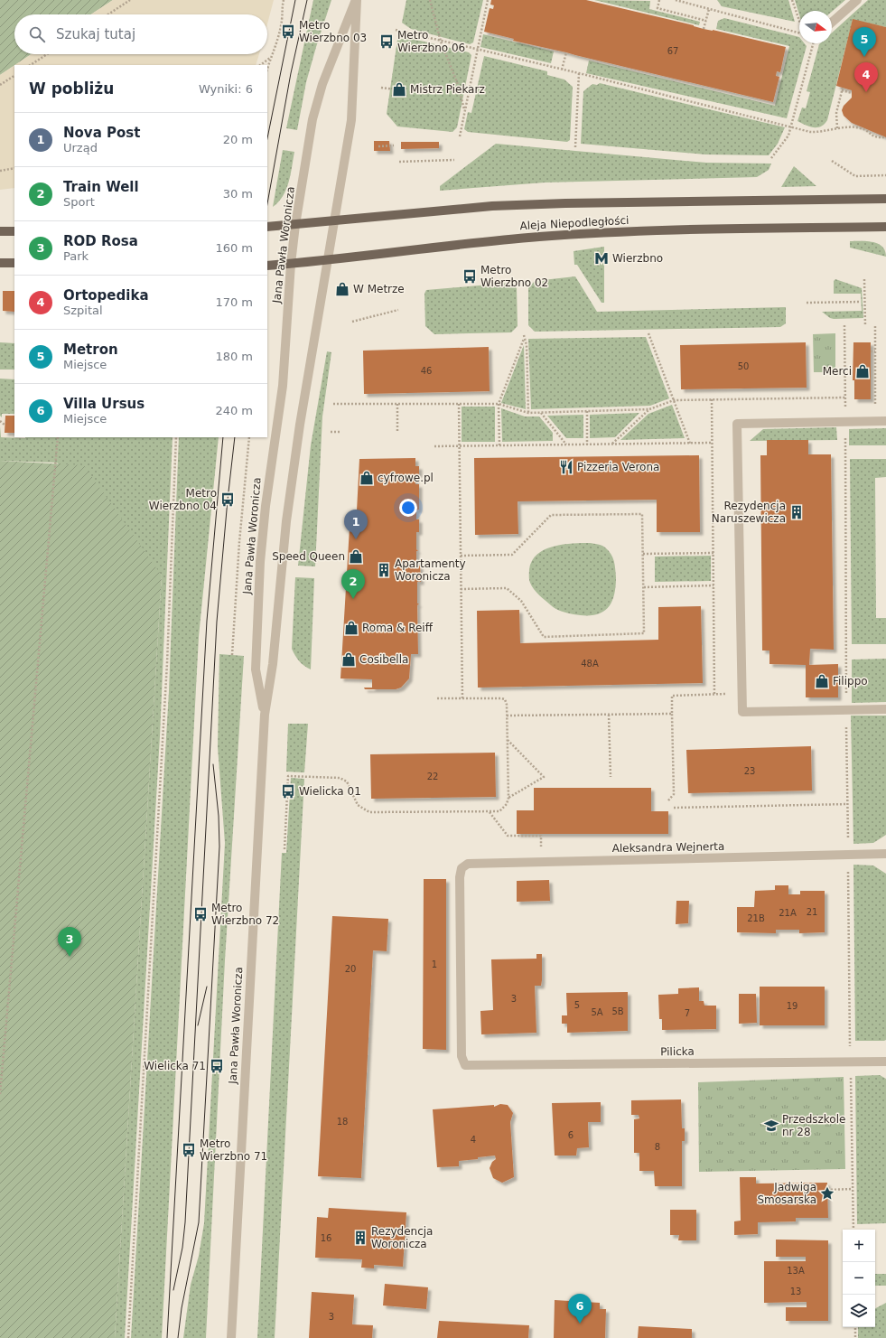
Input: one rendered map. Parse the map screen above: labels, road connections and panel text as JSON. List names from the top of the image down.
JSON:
{
  "streets": {
    "main road": ["Aleja Niepodległości"],
    "street": ["Jana Pawła Woronicza", "Aleksandra Wejnerta", "Pilicka"]
  },
  "crossings": [
    ["Aleja Niepodległości", "Jana Pawła Woronicza"],
    ["Aleksandra Wejnerta", "Pilicka"]
  ],
  "places": {
    "bus stop": [
      "Metro Wierzbno 03",
      "Metro Wierzbno 06",
      "Metro Wierzbno 02",
      "Metro Wierzbno 04",
      "Wielicka 01",
      "Metro Wierzbno 72",
      "Wielicka 71",
      "Metro Wierzbno 71"
    ],
    "shop": [
      "Mistrz Piekarz",
      "W Metrze",
      "Merci",
      "cyfrowe.pl",
      "Speed Queen",
      "Roma & Reiff",
      "Cosibella",
      "Filippo"
    ],
    "metro station": ["Wierzbno"],
    "restaurant": ["Pizzeria Verona"],
    "building": ["Rezydencja Naruszewicza", "Apartamenty Woronicza", "Rezydencja Woronicza"],
    "school or university": ["Przedszkole nr 28"],
    "place": ["Jadwiga Smosarska"]
  },
  "house_numbers": [
    "67",
    "50",
    "46",
    "48A",
    "23",
    "22",
    "21",
    "21A",
    "21B",
    "1",
    "20",
    "3",
    "5",
    "19",
    "5B",
    "5A",
    "7",
    "18",
    "6",
    "4",
    "8",
    "16",
    "13A",
    "13",
    "3"
  ],
  "north": "right",
  "page": {
    "search": "Szukaj tutaj",
    "pins": [
      "5",
      "4",
      "1",
      "2",
      "3",
      "6"
    ],
    "heading": ["W pobliżu", "Wyniki: 6"],
    "list": [
      {
        "mark": "1",
        "name": "Nova Post",
        "note": "Urząd",
        "value": "20 m"
      },
      {
        "mark": "2",
        "name": "Train Well",
        "note": "Sport",
        "value": "30 m"
      },
      {
        "mark": "3",
        "name": "ROD Rosa",
        "note": "Park",
        "value": "160 m"
      },
      {
        "mark": "4",
        "name": "Ortopedika",
        "note": "Szpital",
        "value": "170 m"
      },
      {
        "mark": "5",
        "name": "Metron",
        "note": "Miejsce",
        "value": "180 m"
      },
      {
        "mark": "6",
        "name": "Villa Ursus",
        "note": "Miejsce",
        "value": "240 m"
      }
    ],
    "map_buttons": ["+", "−"]
  }
}
